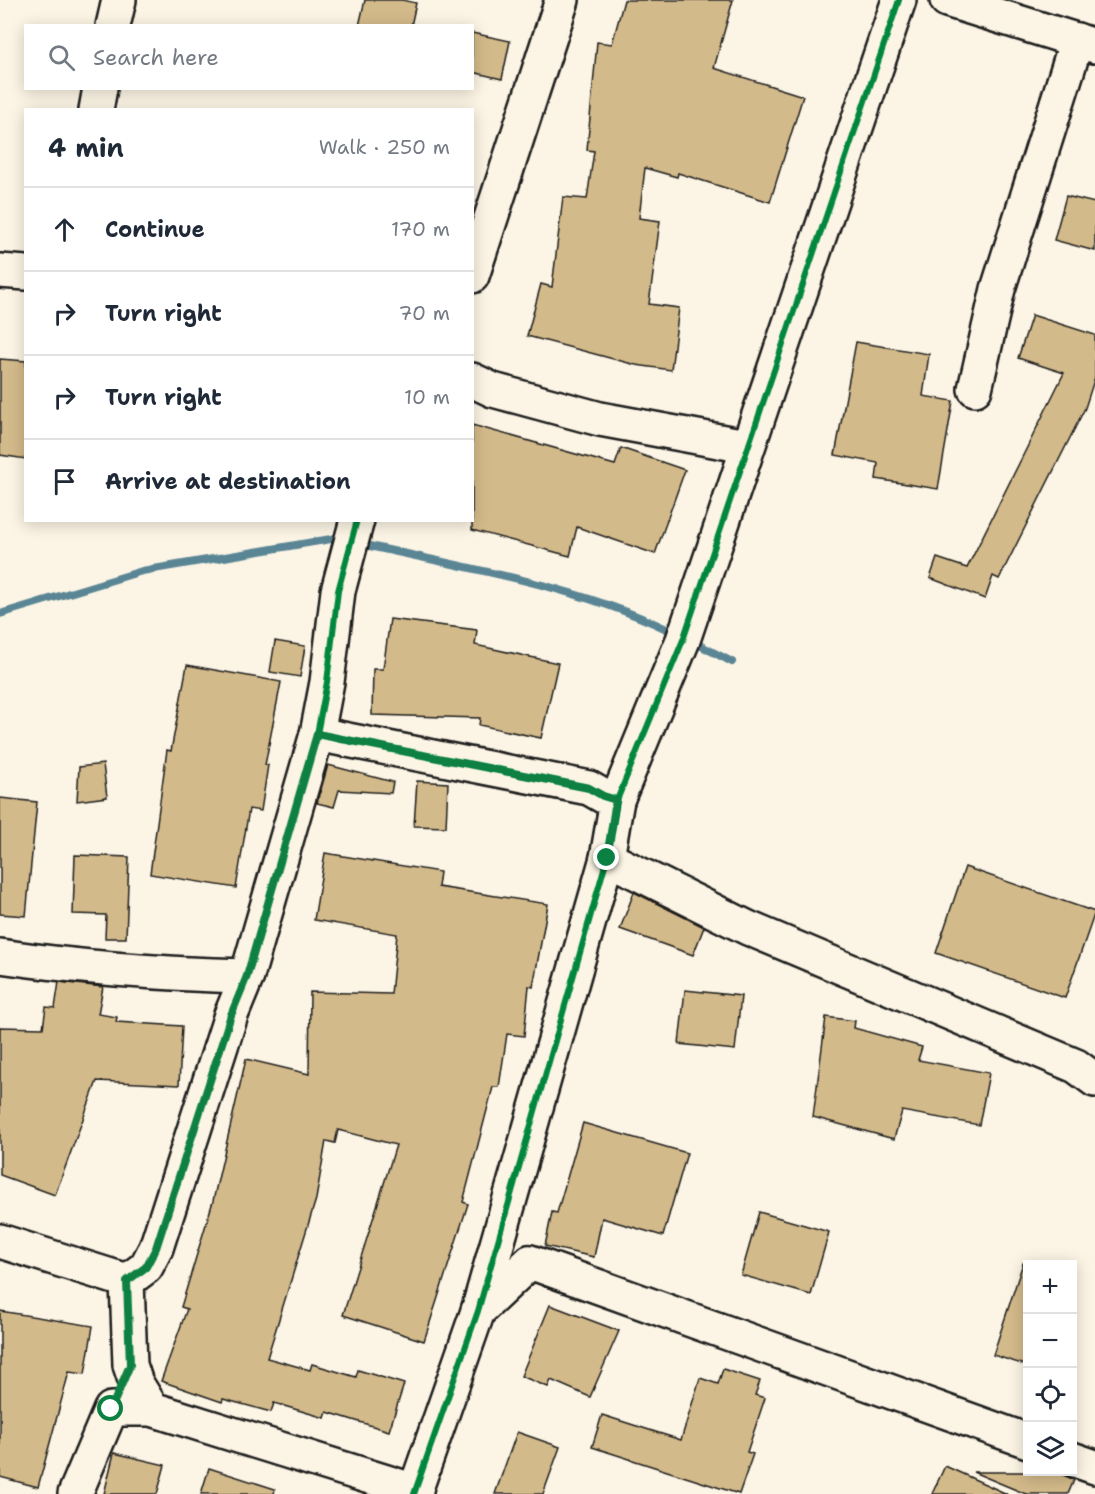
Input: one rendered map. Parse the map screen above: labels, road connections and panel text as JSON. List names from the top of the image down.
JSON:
{
  "page": {
    "search": "Search here",
    "heading": ["4 min", "Walk · 250 m"],
    "list": [
      ["Continue", "170 m"],
      ["Turn right", "70 m"],
      ["Turn right", "10 m"],
      "Arrive at destination"
    ],
    "map_buttons": ["+", "−"]
  }
}
